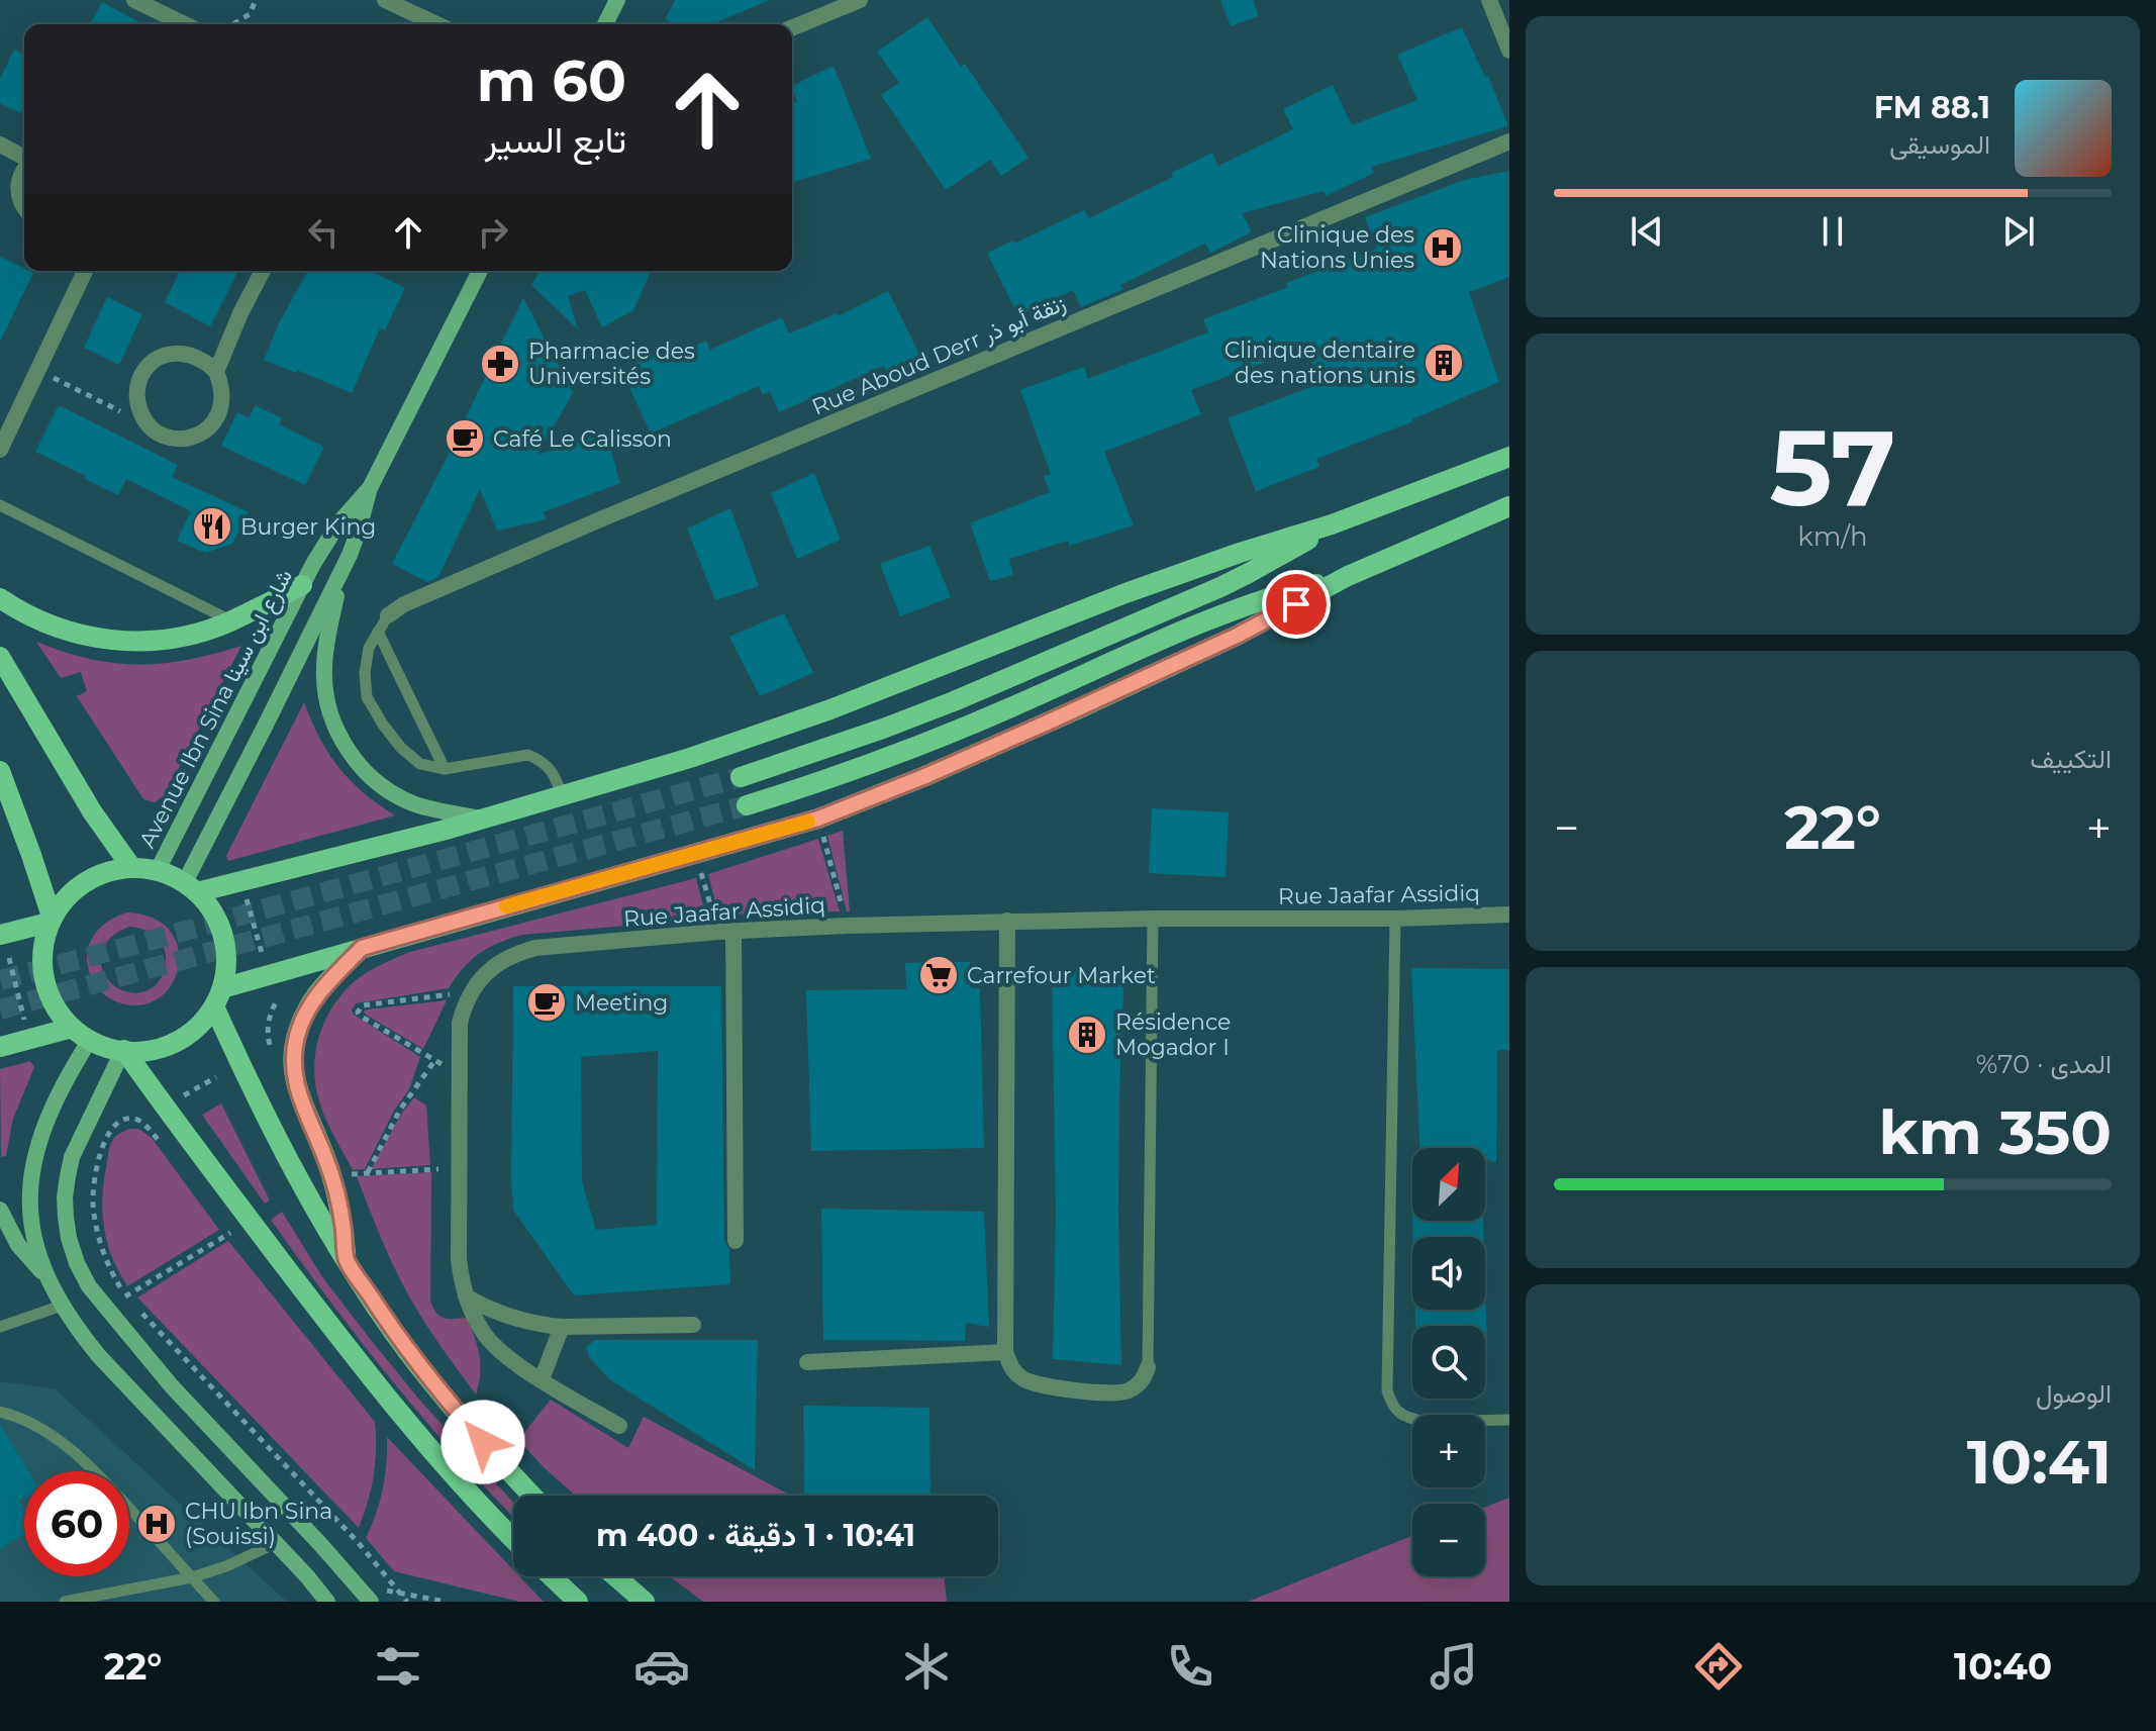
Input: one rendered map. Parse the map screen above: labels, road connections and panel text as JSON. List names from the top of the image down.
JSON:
{
  "streets": {
    "main road": ["Avenue Ibn Sina شارع ابن سينا"],
    "street": ["Rue Aboud Derr زنقة أبو ذر", "Rue Jaafar Assidiq"]
  },
  "places": {
    "hospital": ["Clinique des Nations Unies", "CHU Ibn Sina (Souissi)"],
    "building": ["Clinique dentaire des nations unis", "Résidence Mogador I"],
    "pharmacy": ["Pharmacie des Universités"],
    "cafe": ["Café Le Calisson", "Meeting"],
    "restaurant": ["Burger King"],
    "supermarket": ["Carrefour Market"]
  },
  "north": "top right",
  "page": {
    "turn": ["60 m", "تابع السير"],
    "song": ["88.1 FM", "الموسيقى"],
    "tile": [
      ["57", "km/h"],
      "التكييف",
      ["المدى · 70%", "350 km"],
      ["الوصول", "10:41"]
    ],
    "heat": ["−", "22°", "+"],
    "map_buttons": ["+", "−"],
    "limit": "60",
    "trip": "10:41 · 1 دقيقة · 400 m",
    "tabs": ["10:40", "22°"]
  }
}
